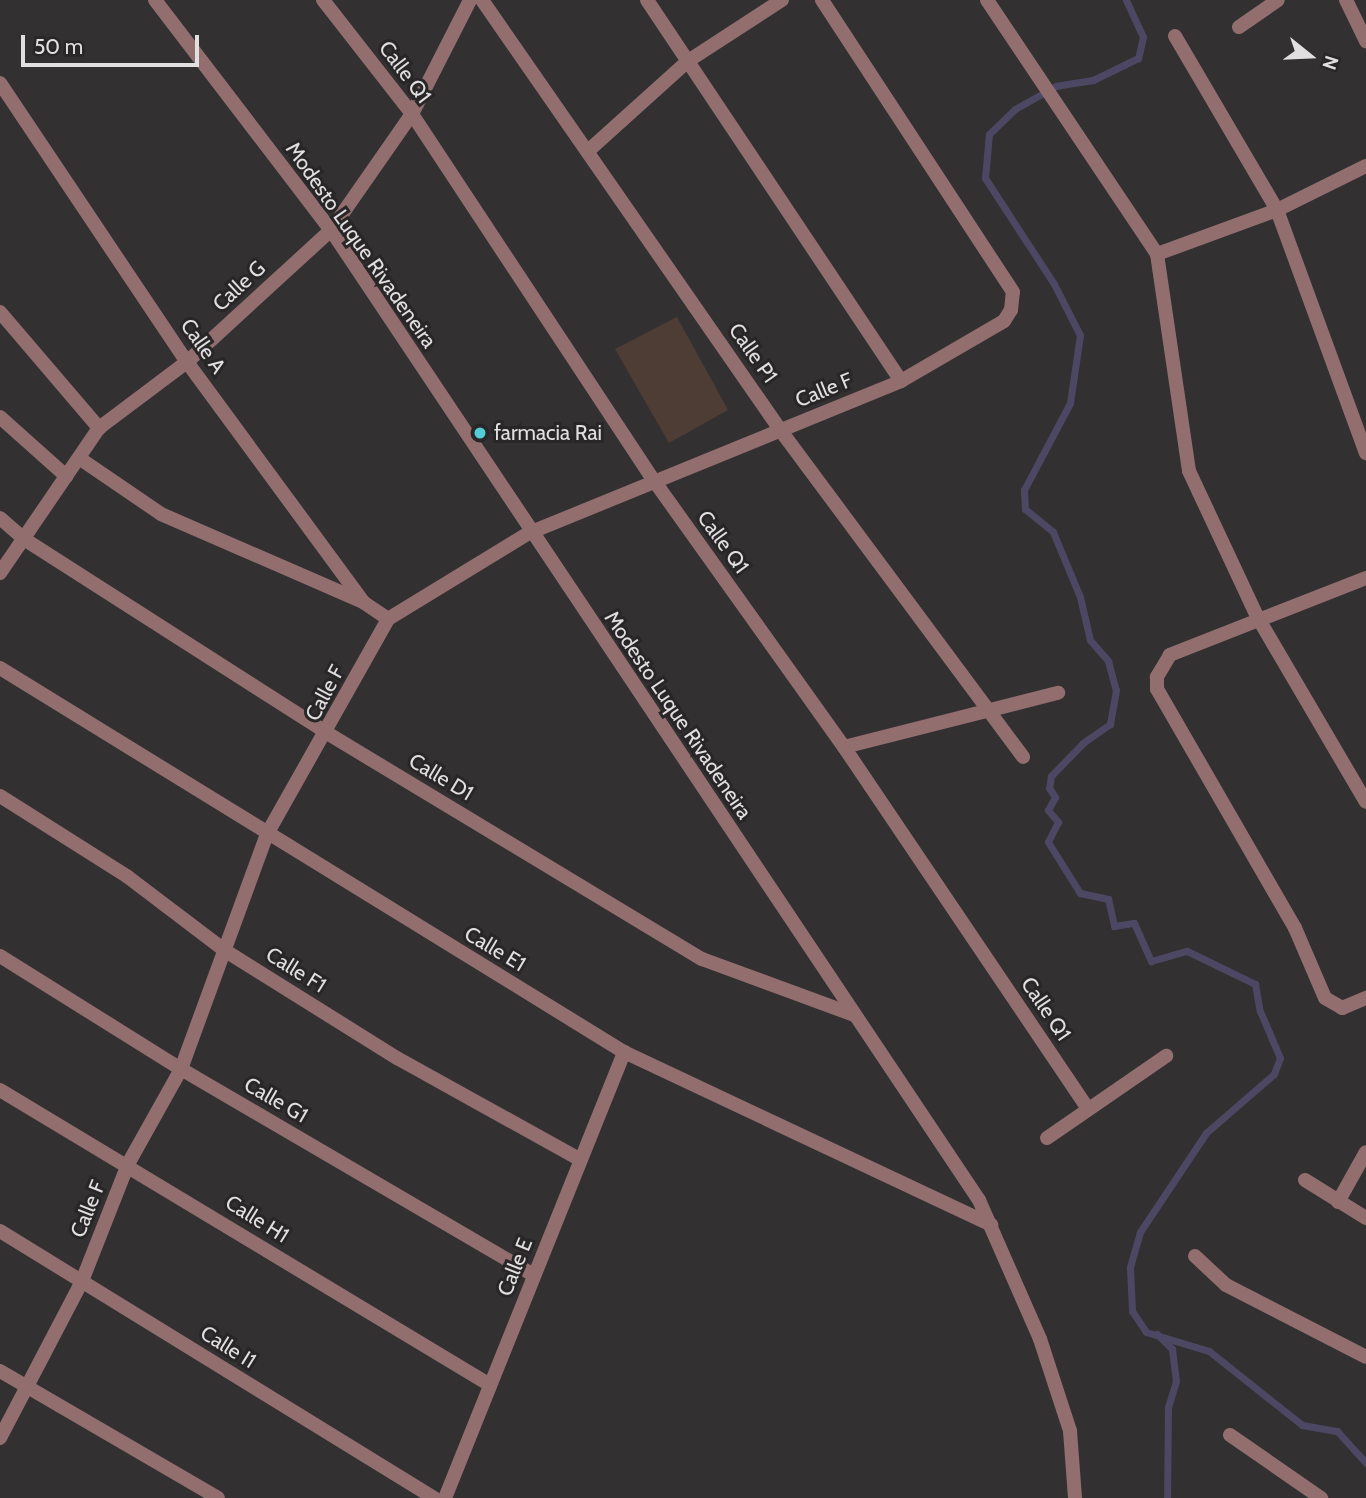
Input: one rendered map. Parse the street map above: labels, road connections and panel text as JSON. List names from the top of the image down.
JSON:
{
  "streets": {
    "street": [
      "Calle Q1",
      "Modesto Luque Rivadeneira",
      "Calle G",
      "Calle A",
      "Calle P1",
      "Calle F",
      "Calle D1",
      "Calle E1",
      "Calle F1",
      "Calle G1",
      "Calle H1",
      "Calle E",
      "Calle I1"
    ]
  },
  "crossings": [
    ["Calle Q1", "Calle G"],
    ["Calle Q1", "Calle F"],
    ["Modesto Luque Rivadeneira", "Calle G"],
    ["Modesto Luque Rivadeneira", "Calle F"],
    ["Modesto Luque Rivadeneira", "Calle D1"],
    ["Modesto Luque Rivadeneira", "Calle E1"],
    ["Calle G", "Calle A"],
    ["Calle G", "Calle D1"],
    ["Calle A", "Calle F"],
    ["Calle P1", "Calle F"],
    ["Calle F", "Calle D1"],
    ["Calle F", "Calle E1"],
    ["Calle F", "Calle F1"],
    ["Calle F", "Calle G1"],
    ["Calle F", "Calle H1"],
    ["Calle F", "Calle I1"],
    ["Calle E1", "Calle E"],
    ["Calle F1", "Calle E"],
    ["Calle G1", "Calle E"],
    ["Calle H1", "Calle E"]
  ],
  "places": ["farmacia Rai"],
  "scale_bar": "50 m",
  "north": "right"
}
